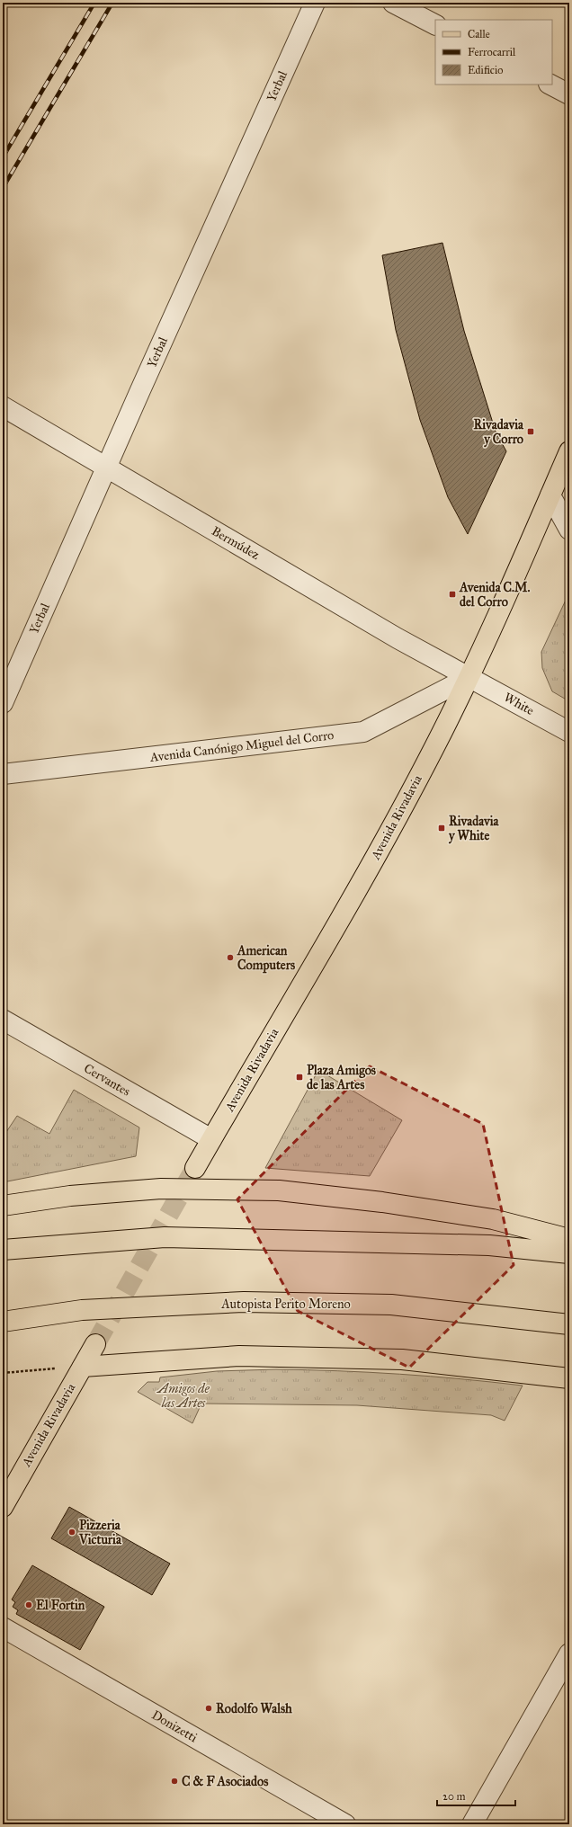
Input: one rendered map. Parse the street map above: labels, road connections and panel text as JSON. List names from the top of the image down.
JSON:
{
  "streets": {
    "main road": ["Avenida Rivadavia", "Autopista Perito Moreno"],
    "street": [
      "Yerbal",
      "Bermúdez",
      "White",
      "Avenida Canónigo Miguel del Corro",
      "Cervantes",
      "Donizetti"
    ]
  },
  "crossings": [
    ["Yerbal", "Bermúdez"],
    ["Bermúdez", "White"],
    ["Bermúdez", "Avenida Canónigo Miguel del Corro"],
    ["Bermúdez", "Avenida Rivadavia"],
    ["White", "Avenida Canónigo Miguel del Corro"],
    ["White", "Avenida Rivadavia"],
    ["Avenida Canónigo Miguel del Corro", "Avenida Rivadavia"],
    ["Avenida Rivadavia", "Cervantes"]
  ],
  "parks": ["Amigos de las Artes"],
  "places": {
    "transit": [
      "Rivadavia y Corro",
      "Avenida C.M. del Corro",
      "Rivadavia y White",
      "Plaza Amigos de las Artes"
    ],
    "other": [
      "American Computers",
      "Pizzeria Victuria",
      "El Fortin",
      "Rodolfo Walsh",
      "C & F Asociados"
    ]
  },
  "legend": ["Calle", "Ferrocarril", "Edificio"],
  "scale_bar": "20 m"
}
